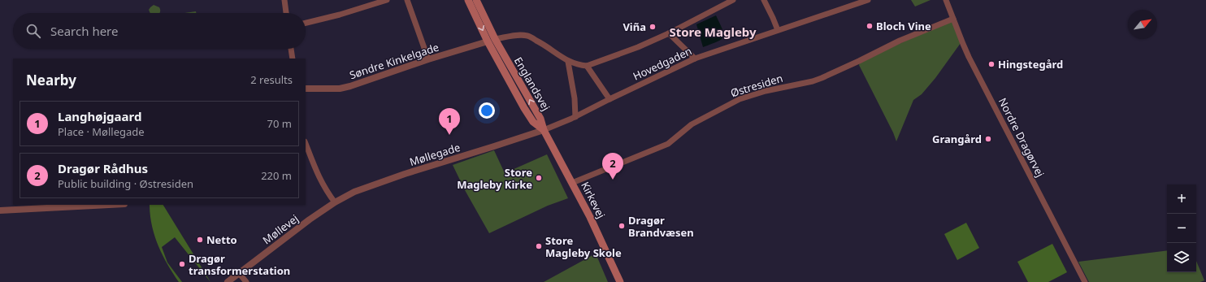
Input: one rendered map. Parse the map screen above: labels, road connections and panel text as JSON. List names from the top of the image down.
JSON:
{
  "streets": {
    "main road": ["Englandsvej", "Kirkevej"],
    "street": [
      "Søndre Kinkelgade",
      "Hovedgaden",
      "Østresiden",
      "Nordre Dragørvej",
      "Møllegade",
      "Møllevej"
    ]
  },
  "crossings": [
    ["Søndre Kinkelgade", "Englandsvej"],
    ["Hovedgaden", "Englandsvej"],
    ["Hovedgaden", "Møllegade"],
    ["Hovedgaden", "Kirkevej"],
    ["Englandsvej", "Møllegade"],
    ["Englandsvej", "Kirkevej"],
    ["Østresiden", "Nordre Dragørvej"],
    ["Østresiden", "Kirkevej"],
    ["Møllegade", "Kirkevej"],
    ["Møllegade", "Møllevej"]
  ],
  "districts": ["Store Magleby"],
  "places": [
    "Bloch Vine",
    "Viña",
    "Hingstegård",
    "Grangård",
    "Store Magleby Kirke",
    "Dragør Brandvæsen",
    "Netto",
    "Store Magleby Skole",
    "Dragør transformerstation"
  ],
  "north": "top right",
  "page": {
    "search": "Search here",
    "heading": ["Nearby", "2 results"],
    "list": [
      {
        "mark": "1",
        "name": "Langhøjgaard",
        "note": "Place · Møllegade",
        "value": "70 m"
      },
      {
        "mark": "2",
        "name": "Dragør Rådhus",
        "note": "Public building · Østresiden",
        "value": "220 m"
      }
    ],
    "pins": ["1", "2"],
    "map_buttons": ["+", "−"]
  }
}
